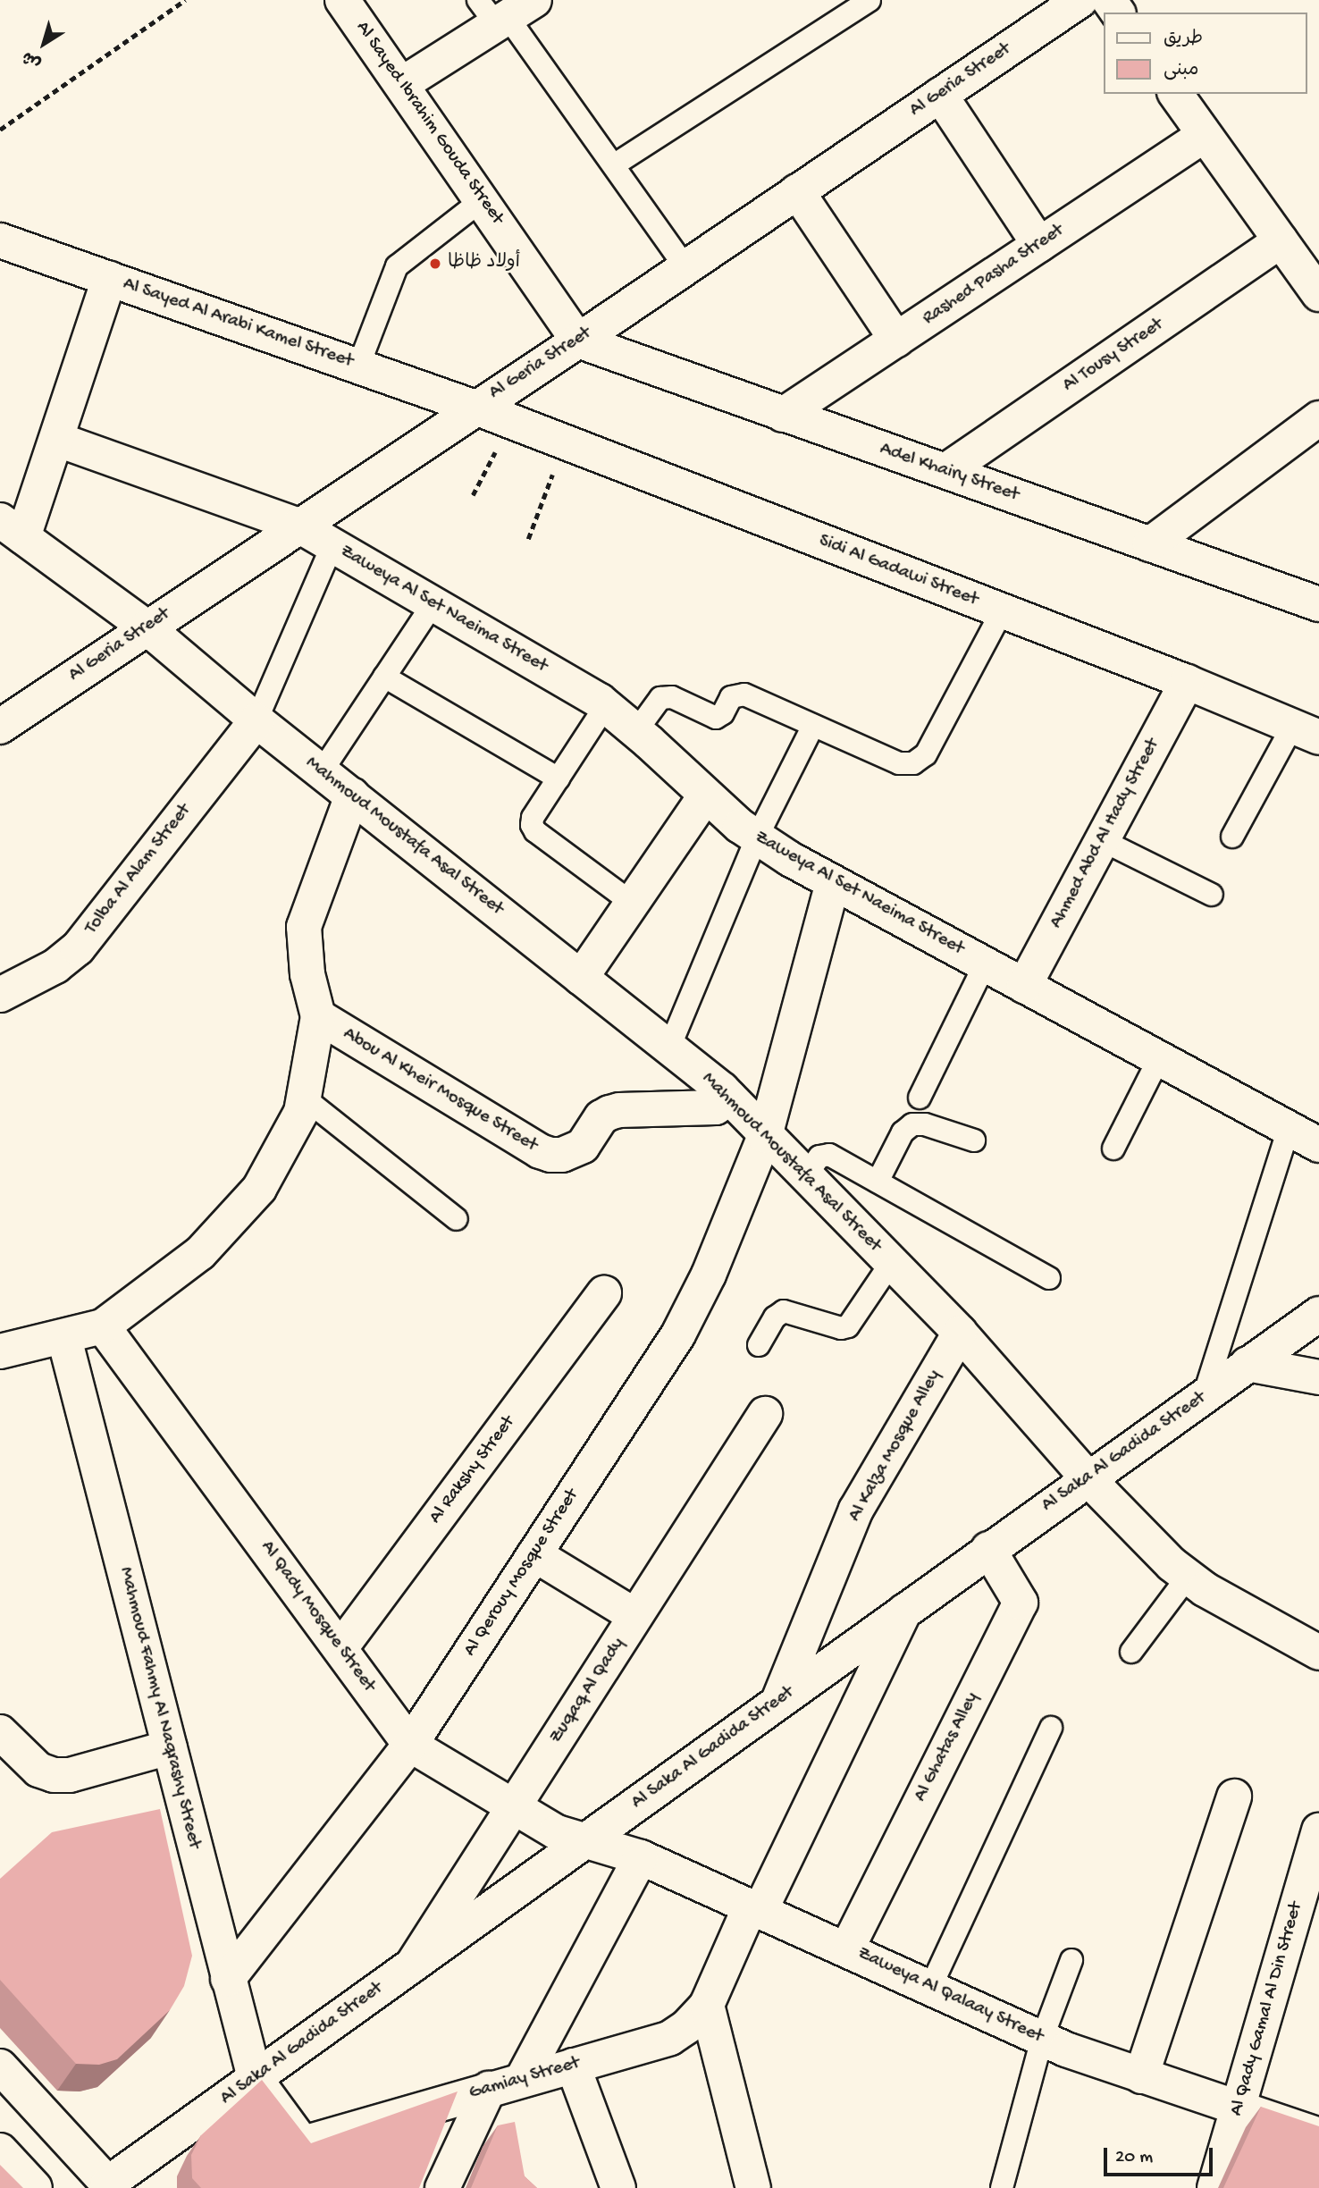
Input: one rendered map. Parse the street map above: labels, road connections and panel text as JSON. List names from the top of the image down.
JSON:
{
  "streets": {
    "street": [
      "Al Geria Street",
      "Al Sayed Ibrahim Gouda Street",
      "Rashed Pasha Street",
      "Al Sayed Al Arabi Kamel Street",
      "Al Tousy Street",
      "Adel Khairy Street",
      "Sidi Al Gadawi Street",
      "Zaweya Al Set Naeima Street",
      "Ahmed Abd Al Hady Street",
      "Mahmoud Moustafa Asal Street",
      "Tolba Al Alam Street",
      "Abou Al Kheir Mosque Street",
      "Al Kalza Mosque Alley",
      "Al Saka Al Gadida Street",
      "Al Rakshy Street",
      "Al Qerouy Mosque Street",
      "Al Qady Mosque Street",
      "Zuqaq Al Qady",
      "Mahmoud Fahmy Al Naqrashy Street",
      "Al Ghatas Alley",
      "Zaweya Al Qalaay Street",
      "Al Qady Gamal Al Din Street",
      "Gamiay Street"
    ]
  },
  "crossings": [
    ["Al Geria Street", "Al Sayed Ibrahim Gouda Street"],
    ["Al Geria Street", "Al Sayed Al Arabi Kamel Street"],
    ["Al Geria Street", "Adel Khairy Street"],
    ["Al Geria Street", "Sidi Al Gadawi Street"],
    ["Al Geria Street", "Zaweya Al Set Naeima Street"],
    ["Al Geria Street", "Mahmoud Moustafa Asal Street"],
    ["Al Sayed Ibrahim Gouda Street", "Adel Khairy Street"],
    ["Rashed Pasha Street", "Adel Khairy Street"],
    ["Al Sayed Al Arabi Kamel Street", "Sidi Al Gadawi Street"],
    ["Al Tousy Street", "Adel Khairy Street"],
    ["Sidi Al Gadawi Street", "Ahmed Abd Al Hady Street"],
    ["Zaweya Al Set Naeima Street", "Ahmed Abd Al Hady Street"],
    ["Zaweya Al Set Naeima Street", "Al Qerouy Mosque Street"],
    ["Mahmoud Moustafa Asal Street", "Tolba Al Alam Street"],
    ["Mahmoud Moustafa Asal Street", "Abou Al Kheir Mosque Street"],
    ["Mahmoud Moustafa Asal Street", "Al Kalza Mosque Alley"],
    ["Mahmoud Moustafa Asal Street", "Al Saka Al Gadida Street"],
    ["Mahmoud Moustafa Asal Street", "Al Qerouy Mosque Street"],
    ["Al Kalza Mosque Alley", "Al Saka Al Gadida Street"],
    ["Al Saka Al Gadida Street", "Al Qady Mosque Street"],
    ["Al Saka Al Gadida Street", "Zuqaq Al Qady"],
    ["Al Saka Al Gadida Street", "Mahmoud Fahmy Al Naqrashy Street"],
    ["Al Saka Al Gadida Street", "Al Ghatas Alley"],
    ["Al Saka Al Gadida Street", "Zaweya Al Qalaay Street"],
    ["Al Saka Al Gadida Street", "Gamiay Street"],
    ["Al Rakshy Street", "Al Qady Mosque Street"],
    ["Al Qerouy Mosque Street", "Al Qady Mosque Street"],
    ["Al Qerouy Mosque Street", "Mahmoud Fahmy Al Naqrashy Street"],
    ["Al Qady Mosque Street", "Zuqaq Al Qady"],
    ["Al Qady Mosque Street", "Zaweya Al Qalaay Street"],
    ["Mahmoud Fahmy Al Naqrashy Street", "Gamiay Street"],
    ["Al Ghatas Alley", "Zaweya Al Qalaay Street"],
    ["Zaweya Al Qalaay Street", "Al Qady Gamal Al Din Street"],
    ["Zaweya Al Qalaay Street", "Gamiay Street"]
  ],
  "places": ["أولاد ظاظا"],
  "legend": ["طريق", "مبنى"],
  "scale_bar": "20 m",
  "north": "bottom left"
}
